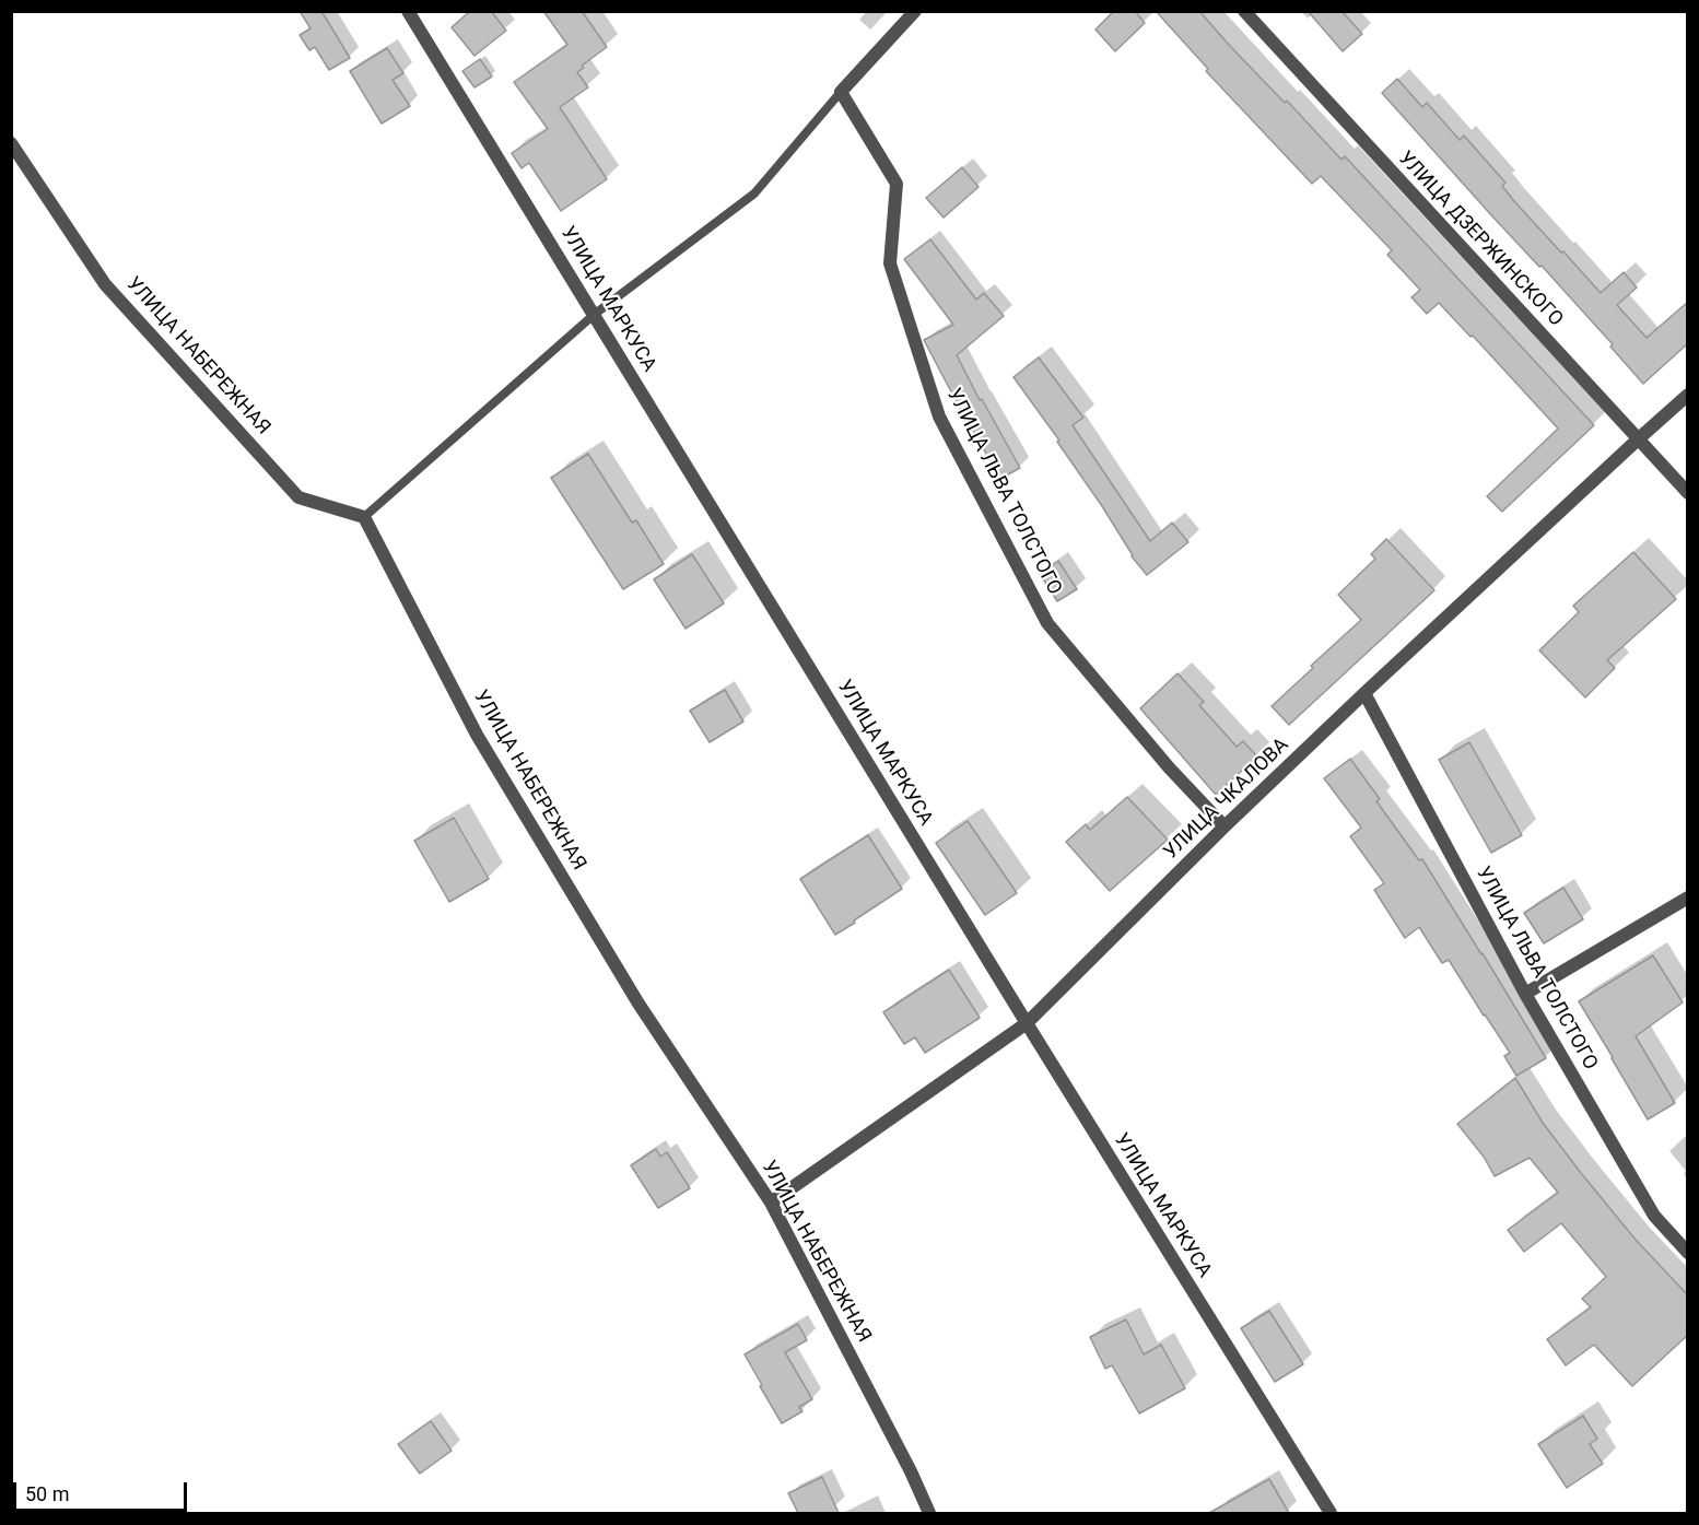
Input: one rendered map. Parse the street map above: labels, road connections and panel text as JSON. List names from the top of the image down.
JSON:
{
  "streets": {
    "street": [
      "УЛИЦА ДЗЕРЖИНСКОГО",
      "УЛИЦА МАРКУСА",
      "УЛИЦА НАБЕРЕЖНАЯ",
      "УЛИЦА ЛЬВА ТОЛСТОГО",
      "УЛИЦА ЧКАЛОВА"
    ]
  },
  "crossings": [
    ["УЛИЦА ДЗЕРЖИНСКОГО", "УЛИЦА ЧКАЛОВА"],
    ["УЛИЦА МАРКУСА", "УЛИЦА ЧКАЛОВА"],
    ["УЛИЦА НАБЕРЕЖНАЯ", "УЛИЦА ЧКАЛОВА"],
    ["УЛИЦА ЛЬВА ТОЛСТОГО", "УЛИЦА ЧКАЛОВА"]
  ],
  "scale_bar": "50 m"
}
